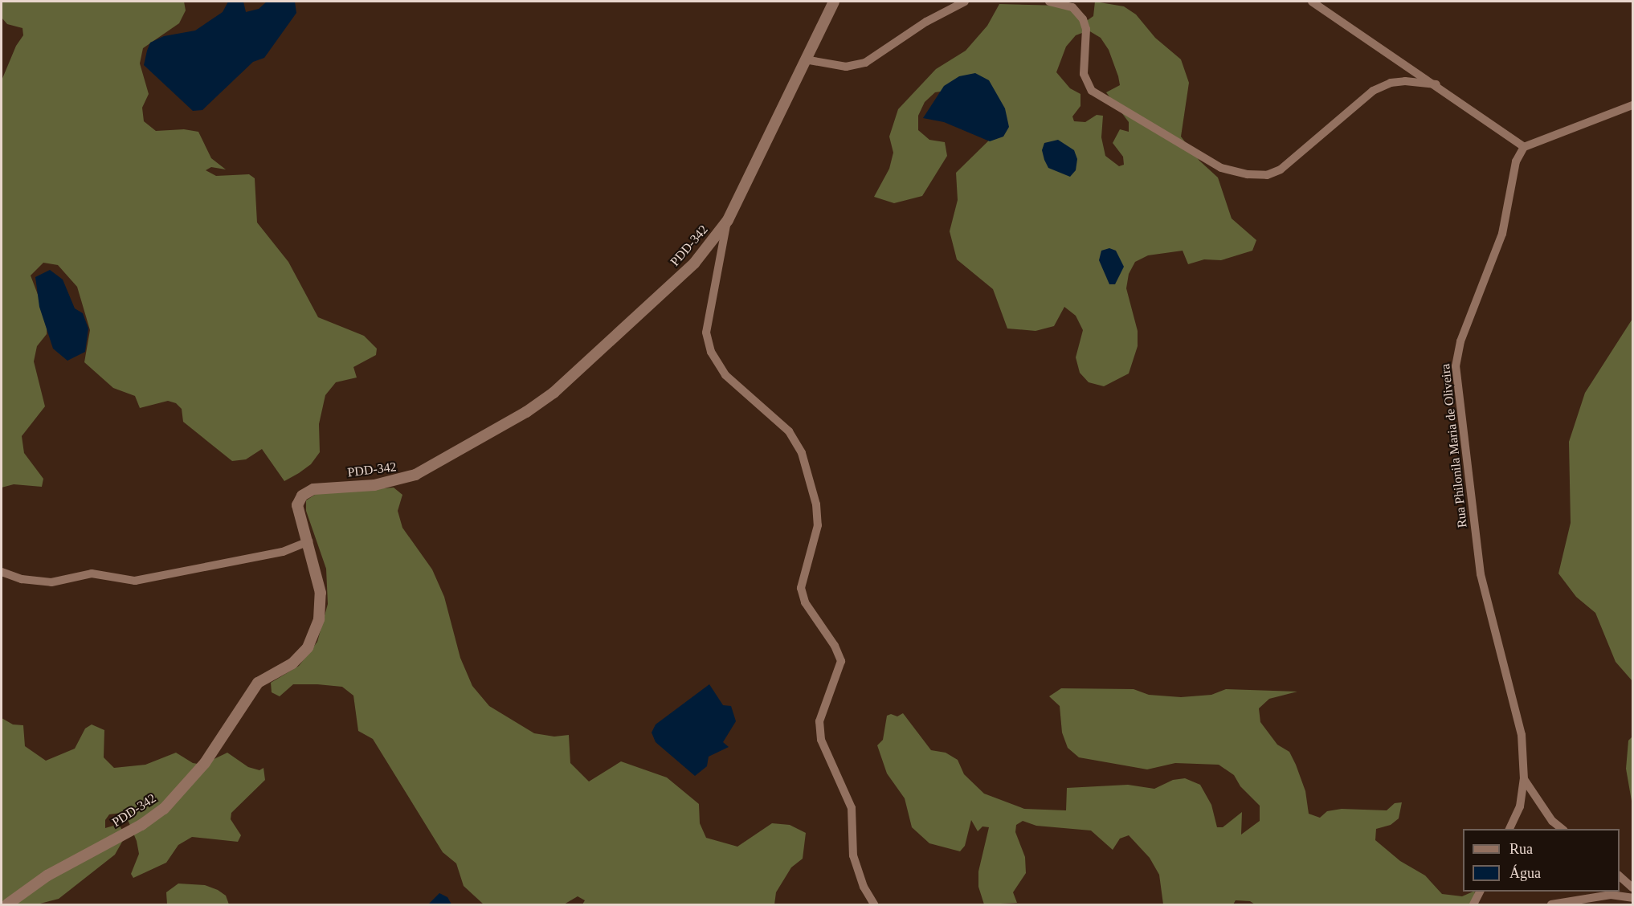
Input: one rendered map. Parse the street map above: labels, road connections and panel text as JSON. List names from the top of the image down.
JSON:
{
  "streets": {
    "street": ["PDD-342", "Rua Philonila Maria de Oliveira"]
  },
  "legend": ["Rua", "Água"]
}
